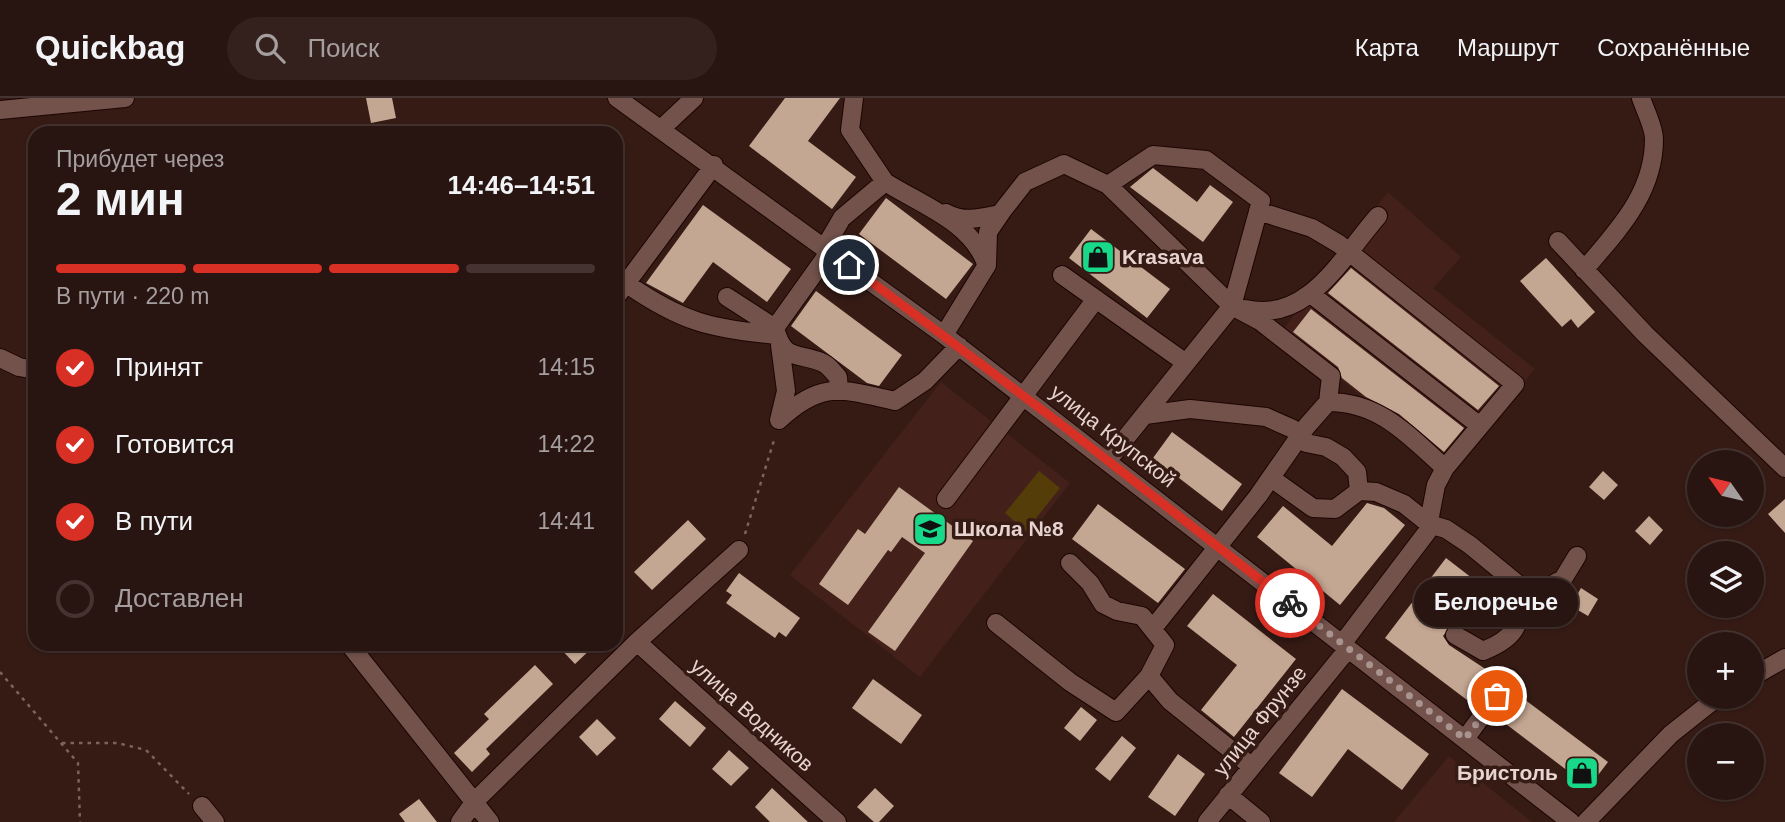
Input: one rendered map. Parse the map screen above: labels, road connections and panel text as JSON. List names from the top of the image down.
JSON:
{
  "streets": {
    "street": ["улица Крупской", "улица Водников", "улица Фрунзе"]
  },
  "crossings": [
    ["улица Крупской", "улица Фрунзе"]
  ],
  "places": {
    "shop": ["Krasava", "Бристоль"],
    "school or university": ["Школа №8"],
    "other": ["Белоречье"]
  },
  "north": "top left",
  "page": {
    "header": "Quickbag",
    "search": "Поиск",
    "nav": ["Карта", "Маршрут", "Сохранённые"],
    "heading": ["2 мин", "Прибудет через", "14:46–14:51"],
    "bar": "В пути · 220 m",
    "list": [
      ["Принят", "14:15"],
      ["Готовится", "14:22"],
      ["В пути", "14:41"],
      "Доставлен"
    ],
    "map_buttons": ["+", "−"],
    "bubble": "Белоречье"
  }
}
